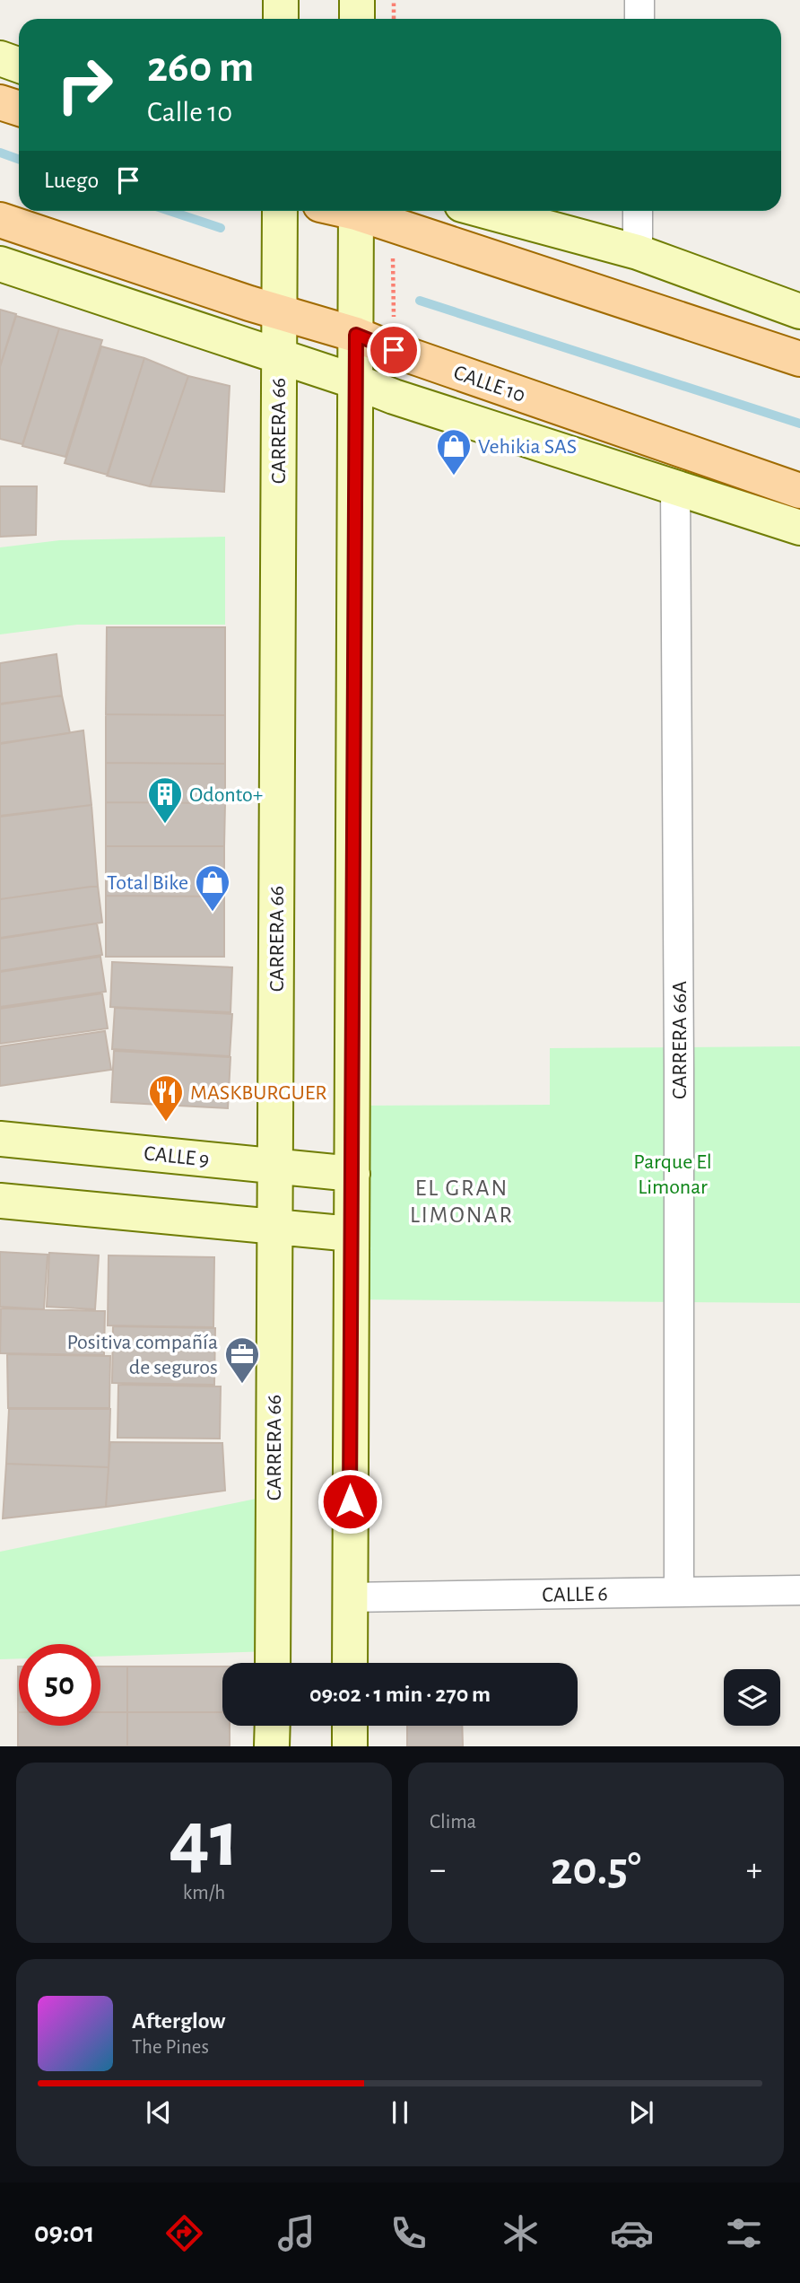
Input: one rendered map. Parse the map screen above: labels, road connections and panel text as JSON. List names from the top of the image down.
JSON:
{
  "streets": {
    "main road": ["CALLE 10", "CARRERA 66", "CALLE 9"],
    "street": ["CARRERA 66A", "CALLE 6"]
  },
  "crossings": [
    ["CALLE 10", "CARRERA 66"],
    ["CALLE 10", "CARRERA 66A"],
    ["CARRERA 66", "CALLE 9"],
    ["CARRERA 66A", "CALLE 6"]
  ],
  "districts": ["EL GRAN LIMONAR"],
  "parks": ["Parque El Limonar"],
  "places": {
    "shop": ["Vehikia SAS", "Total Bike"],
    "building": ["Odonto+"],
    "restaurant": ["MASKBURGUER"],
    "office": ["Positiva compañía de seguros"]
  },
  "page": {
    "turn": ["260 m", "Calle 10"],
    "then": "Luego",
    "limit": "50",
    "trip": "09:02 · 1 min · 270 m",
    "tile": [
      ["41", "km/h"],
      "Clima"
    ],
    "heat": ["−", "20.5°", "+"],
    "song": ["Afterglow", "The Pines"],
    "tabs": "09:01"
  }
}
